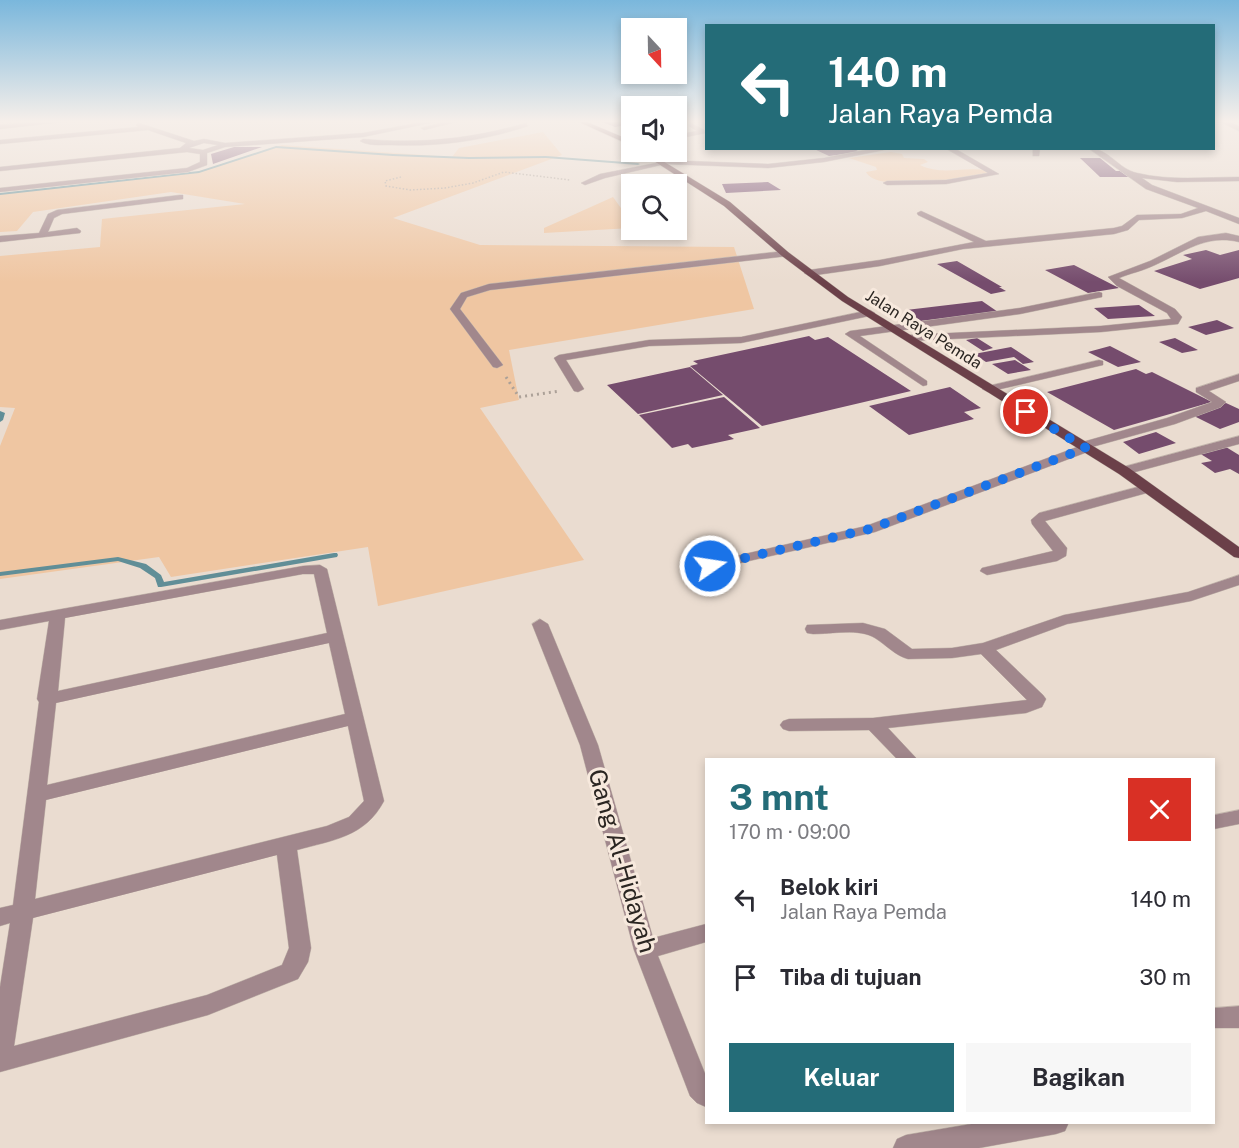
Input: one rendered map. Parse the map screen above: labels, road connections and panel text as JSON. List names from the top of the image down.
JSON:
{
  "streets": {
    "main road": ["Jalan Raya Pemda"],
    "street": ["Gang Al-Hidayah"]
  },
  "north": "bottom",
  "page": {
    "turn": ["140 m", "Jalan Raya Pemda"],
    "heading": ["3 mnt", "170 m · 09:00"],
    "list": [
      {
        "name": "Belok kiri",
        "note": "Jalan Raya Pemda",
        "value": "140 m"
      },
      {
        "name": "Tiba di tujuan",
        "value": "30 m"
      }
    ],
    "buttons": ["Keluar", "Bagikan"]
  }
}
